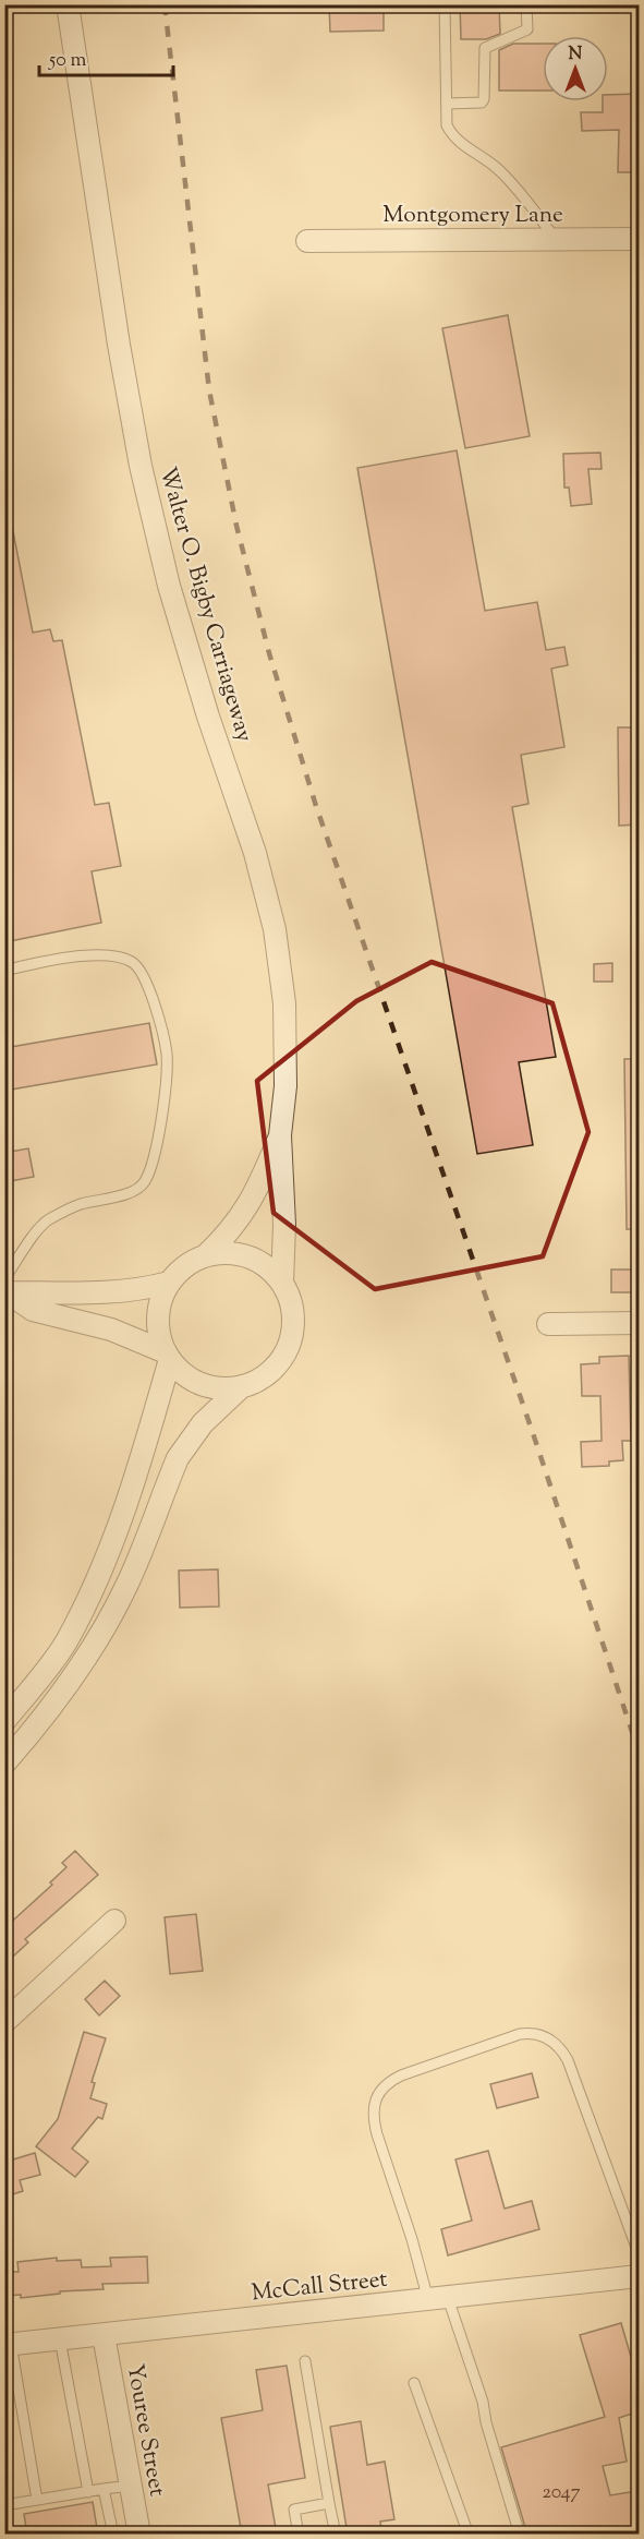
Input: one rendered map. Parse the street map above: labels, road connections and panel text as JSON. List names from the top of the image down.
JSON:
{
  "streets": {
    "street": [
      "Montgomery Lane",
      "Walter O. Bigby Carriageway",
      "McCall Street",
      "Youree Street"
    ]
  },
  "crossings": [
    ["McCall Street", "Youree Street"]
  ],
  "house_numbers": ["2047"],
  "scale_bar": "50 m",
  "north": "top"
}
